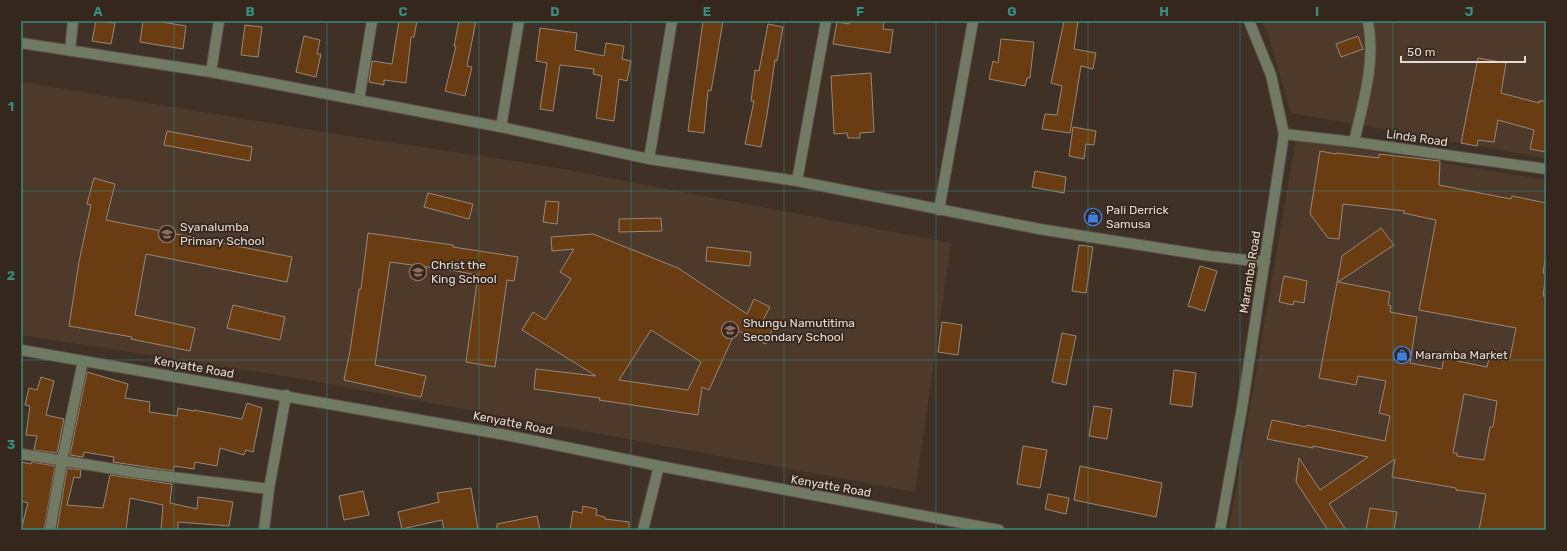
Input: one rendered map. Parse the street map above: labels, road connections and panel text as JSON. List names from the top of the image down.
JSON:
{
  "streets": {
    "street": ["Linda Road", "Maramba Road", "Kenyatte Road"]
  },
  "crossings": [
    ["Linda Road", "Maramba Road"]
  ],
  "places": {
    "shop": ["Pali Derrick Samusa", "Maramba Market"],
    "school or university": ["Syanalumba Primary School", "Christ the King School", "Shungu Namutitima Secondary School"]
  },
  "scale_bar": "50 m",
  "grid": {
    "columns": [
      "A",
      "B",
      "C",
      "D",
      "E",
      "F",
      "G",
      "H",
      "I",
      "J"
    ],
    "rows": ["1", "2", "3"]
  }
}
